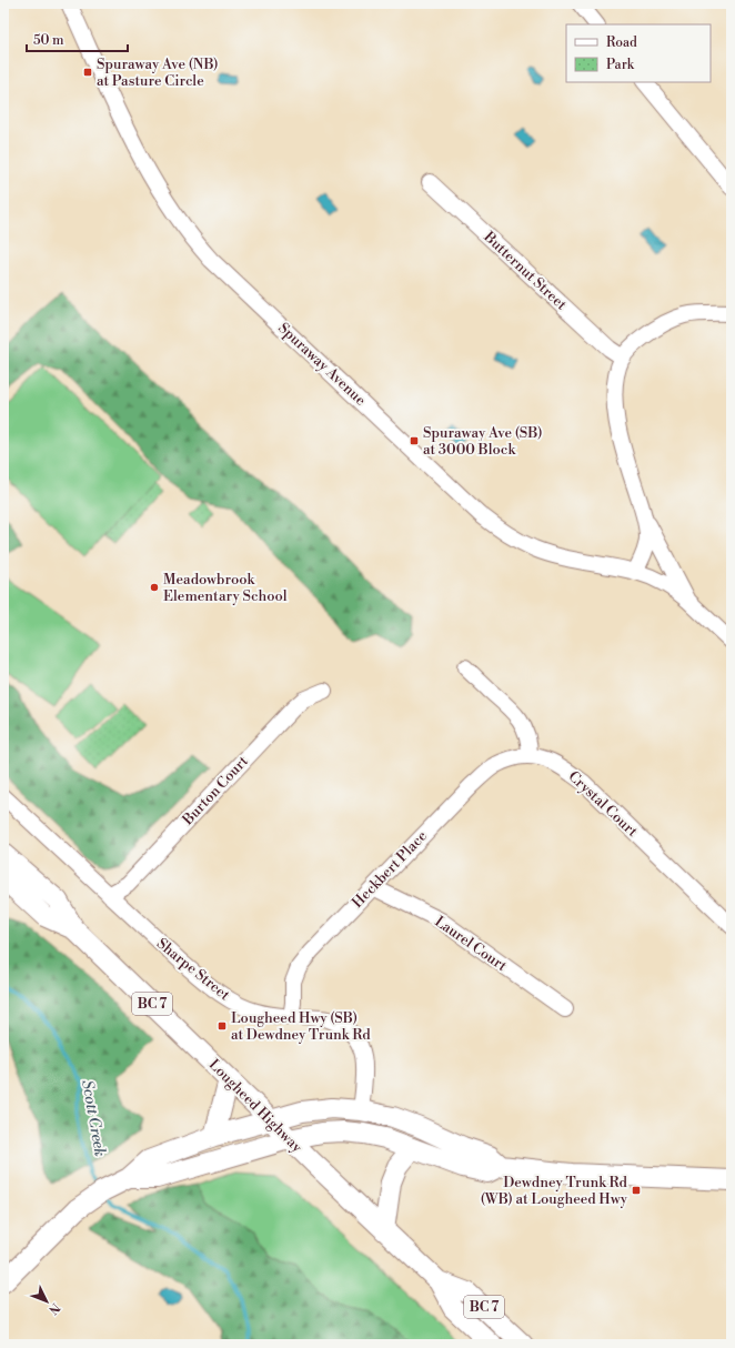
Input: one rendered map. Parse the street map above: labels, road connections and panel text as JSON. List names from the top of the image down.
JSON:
{
  "streets": {
    "main road": ["BC 7", "Lougheed Highway"],
    "street": [
      "Butternut Street",
      "Spuraway Avenue",
      "Burton Court",
      "Crystal Court",
      "Heckbert Place",
      "Laurel Court",
      "Sharpe Street"
    ]
  },
  "crossings": [
    ["Burton Court", "Sharpe Street"],
    ["Crystal Court", "Heckbert Place"],
    ["Heckbert Place", "Laurel Court"],
    ["Heckbert Place", "Sharpe Street"]
  ],
  "water": ["Scott Creek"],
  "places": {
    "transit": [
      "Spuraway Ave (NB) at Pasture Circle",
      "Spuraway Ave (SB) at 3000 Block",
      "Lougheed Hwy (SB) at Dewdney Trunk Rd",
      "Dewdney Trunk Rd (WB) at Lougheed Hwy"
    ],
    "other": ["Meadowbrook Elementary School"]
  },
  "legend": ["Road", "Park"],
  "scale_bar": "50 m",
  "north": "bottom right"
}
